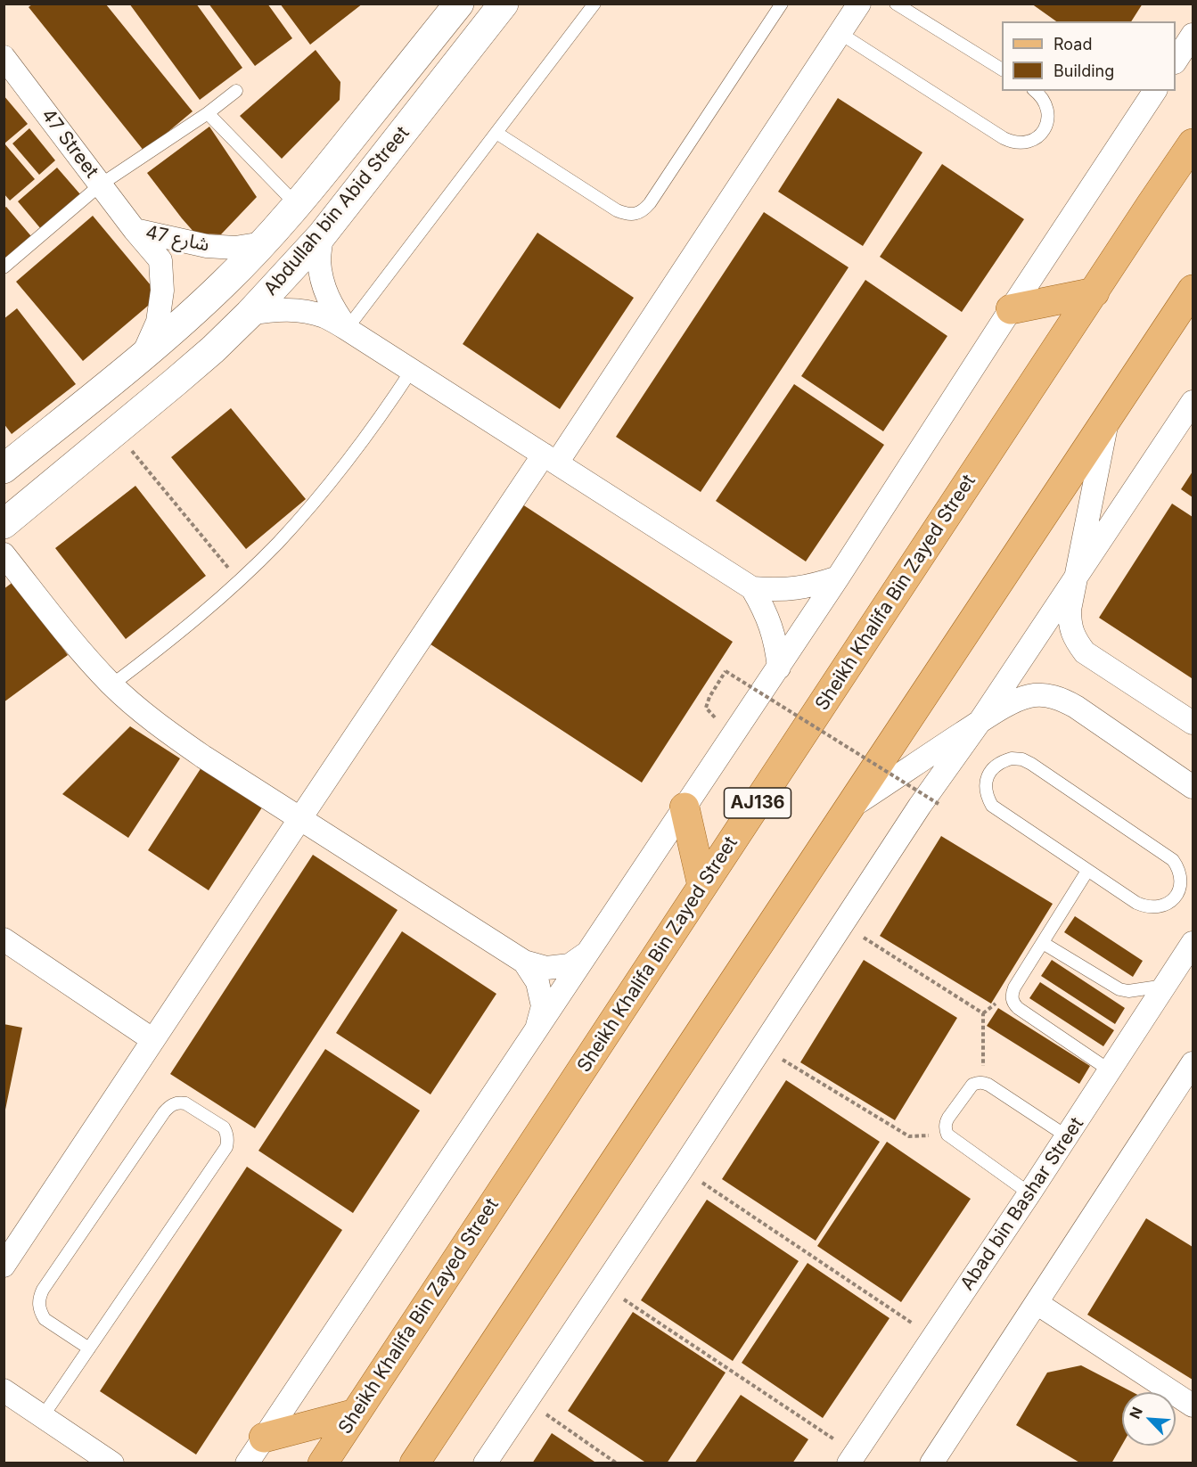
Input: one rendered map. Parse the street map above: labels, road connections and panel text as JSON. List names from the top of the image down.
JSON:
{
  "streets": {
    "main road": ["Abdullah bin Abid Street", "Sheikh Khalifa Bin Zayed Street", "AJ136"],
    "street": ["47 Street", "شارع 47", "Abad bin Bashar Street"]
  },
  "crossings": [
    ["47 Street", "شارع 47"],
    ["Abdullah bin Abid Street", "شارع 47"]
  ],
  "legend": ["Road", "Building"],
  "north": "top left"
}
